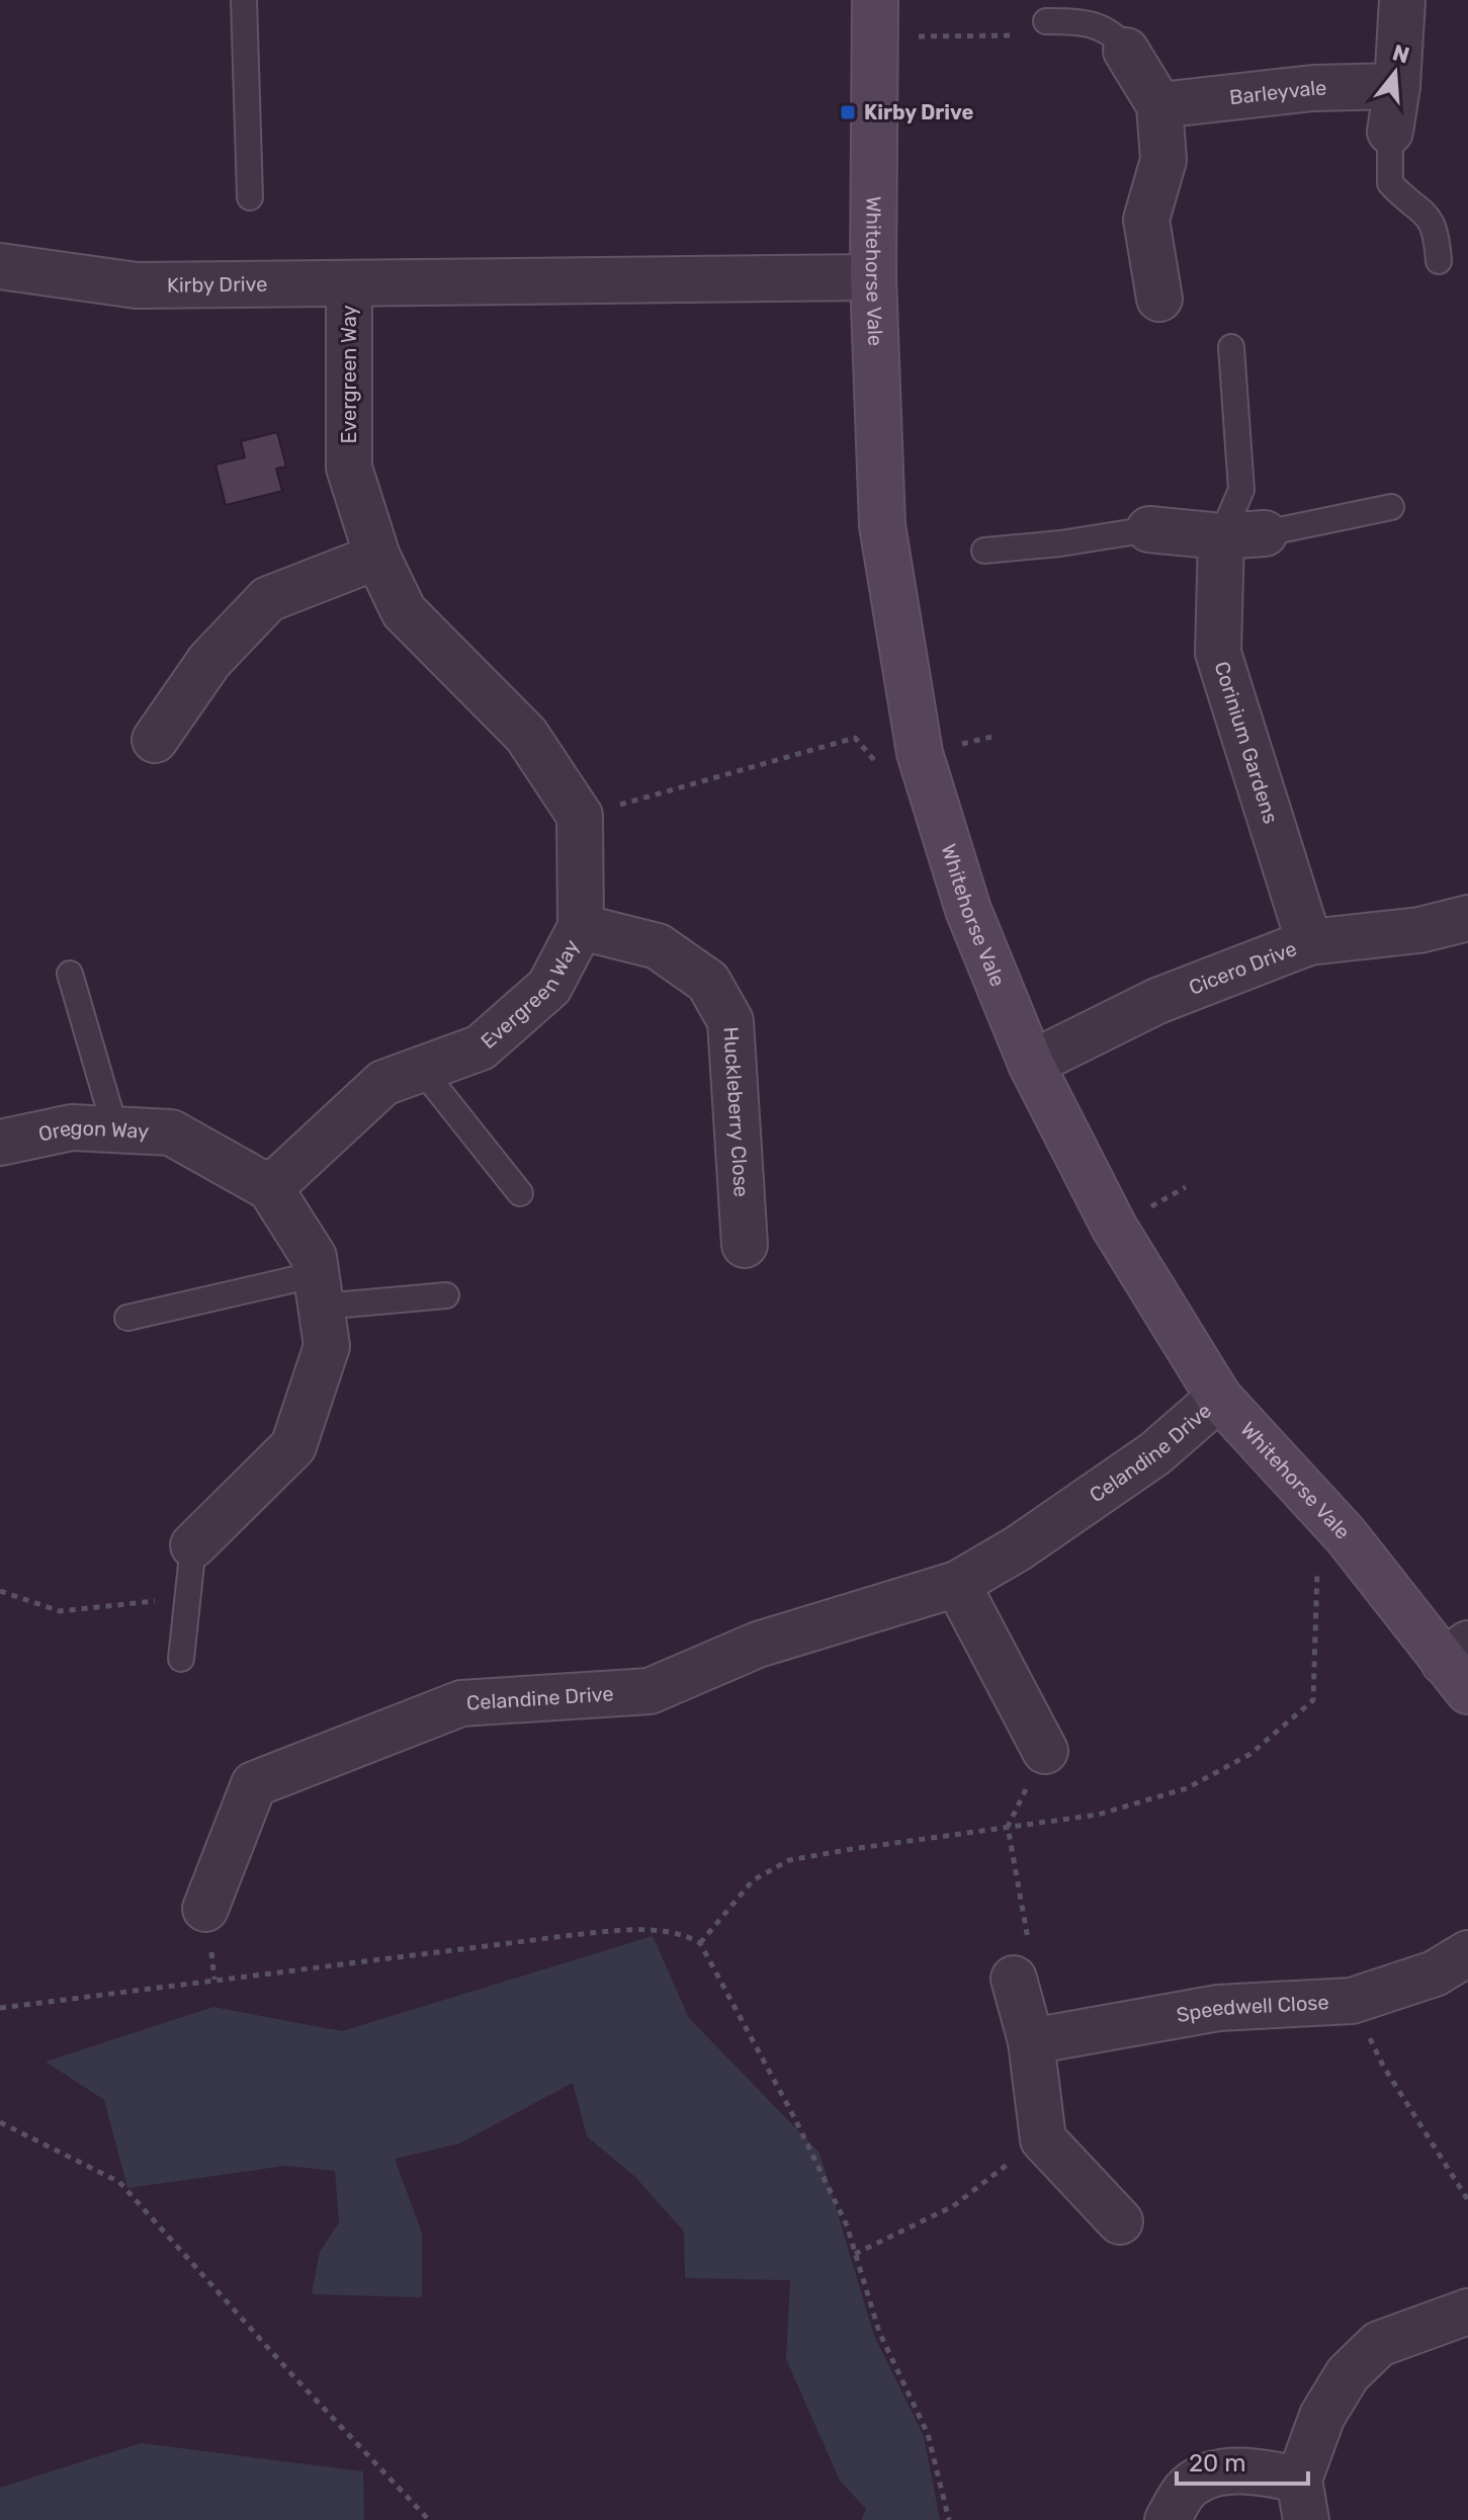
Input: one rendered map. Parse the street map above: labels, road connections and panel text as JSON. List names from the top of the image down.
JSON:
{
  "streets": {
    "street": [
      "Barleyvale",
      "Whitehorse Vale",
      "Kirby Drive",
      "Evergreen Way",
      "Corinium Gardens",
      "Cicero Drive",
      "Huckleberry Close",
      "Oregon Way",
      "Celandine Drive",
      "Speedwell Close"
    ]
  },
  "crossings": [
    ["Whitehorse Vale", "Kirby Drive"],
    ["Whitehorse Vale", "Cicero Drive"],
    ["Whitehorse Vale", "Celandine Drive"],
    ["Kirby Drive", "Evergreen Way"],
    ["Evergreen Way", "Huckleberry Close"],
    ["Evergreen Way", "Oregon Way"],
    ["Corinium Gardens", "Cicero Drive"]
  ],
  "places": {
    "transit": ["Kirby Drive"]
  },
  "scale_bar": "20 m",
  "north": "top"
}
